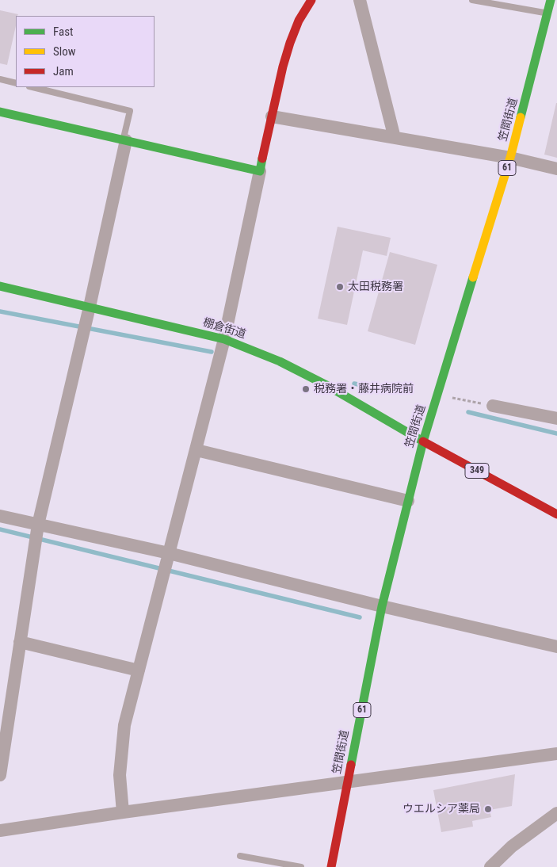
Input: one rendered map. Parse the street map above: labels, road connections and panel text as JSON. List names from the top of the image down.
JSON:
{
  "streets": {
    "main road": [
      "笠間街道",
      "61",
      "棚倉街道",
      "349"
    ]
  },
  "crossings": [
    ["笠間街道", "棚倉街道"],
    ["笠間街道", "349"],
    ["棚倉街道", "349"]
  ],
  "places": ["太田税務署", "税務署・藤井病院前", "ウエルシア薬局"],
  "legend": ["Fast", "Slow", "Jam"]
}
